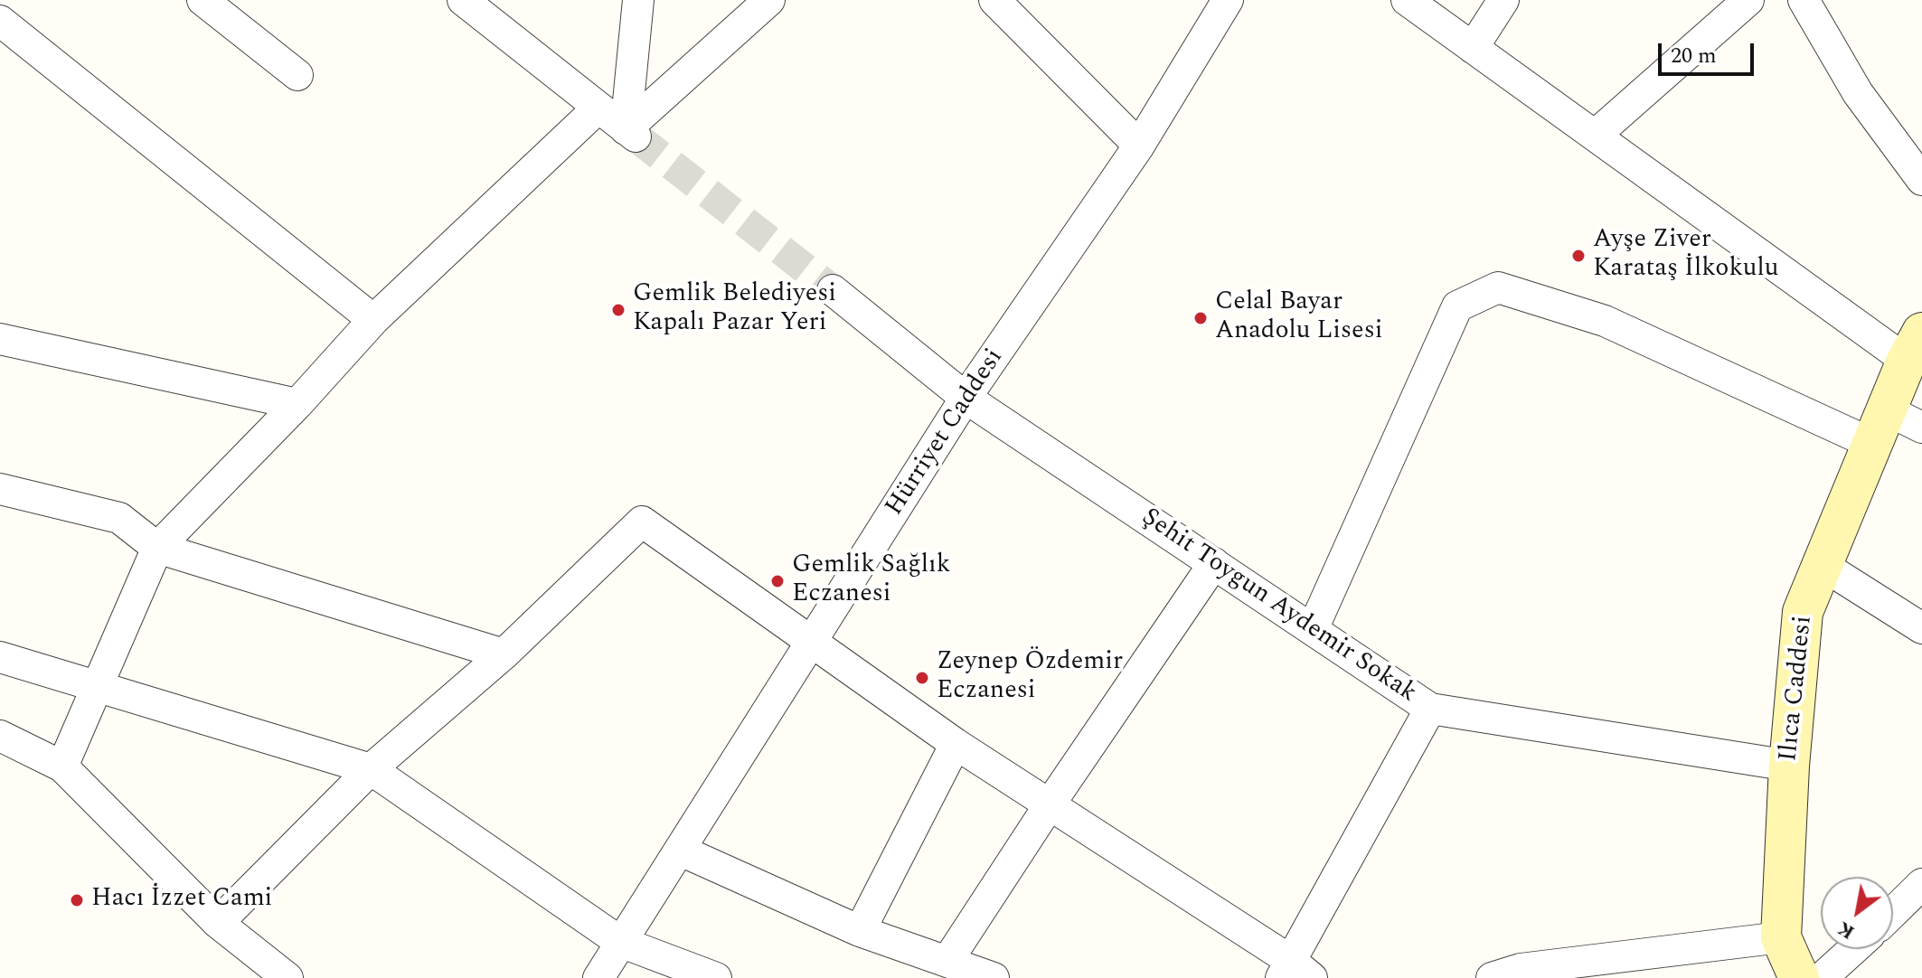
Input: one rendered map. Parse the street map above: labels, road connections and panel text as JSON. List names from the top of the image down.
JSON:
{
  "streets": {
    "street": ["Hürriyet Caddesi", "Şehit Toygun Aydemir Sokak", "Ilıca Caddesi"]
  },
  "crossings": [
    ["Hürriyet Caddesi", "Şehit Toygun Aydemir Sokak"],
    ["Şehit Toygun Aydemir Sokak", "Ilıca Caddesi"]
  ],
  "places": [
    "Ayşe Ziver Karataş İlkokulu",
    "Gemlik Belediyesi Kapalı Pazar Yeri",
    "Celal Bayar Anadolu Lisesi",
    "Gemlik Sağlık Eczanesi",
    "Zeynep Özdemir Eczanesi",
    "Hacı İzzet Cami"
  ],
  "scale_bar": "20 m",
  "north": "bottom left"
}
